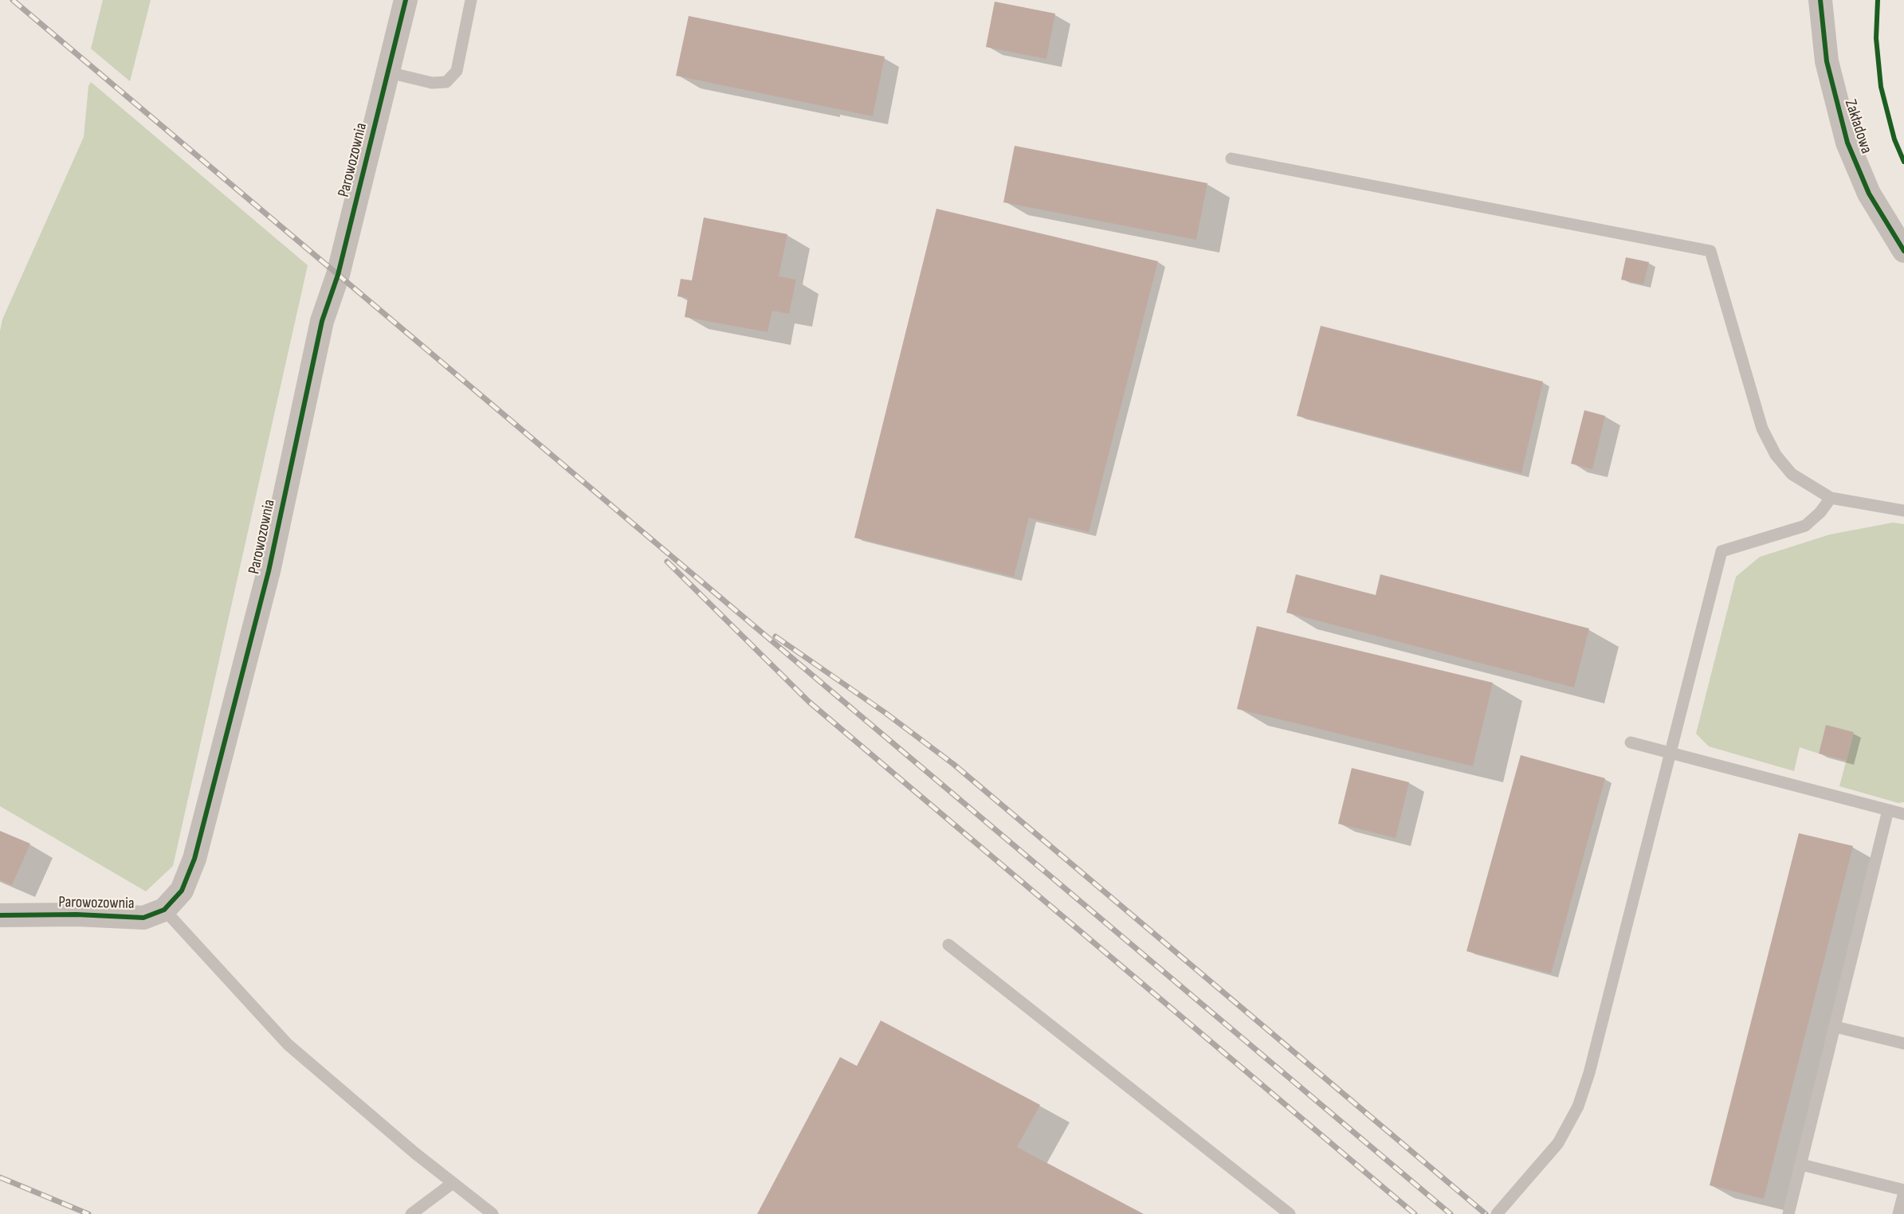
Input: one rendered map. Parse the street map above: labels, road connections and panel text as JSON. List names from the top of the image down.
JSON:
{
  "streets": {
    "street": ["Zakładowa", "Parowozownia"]
  }
}
